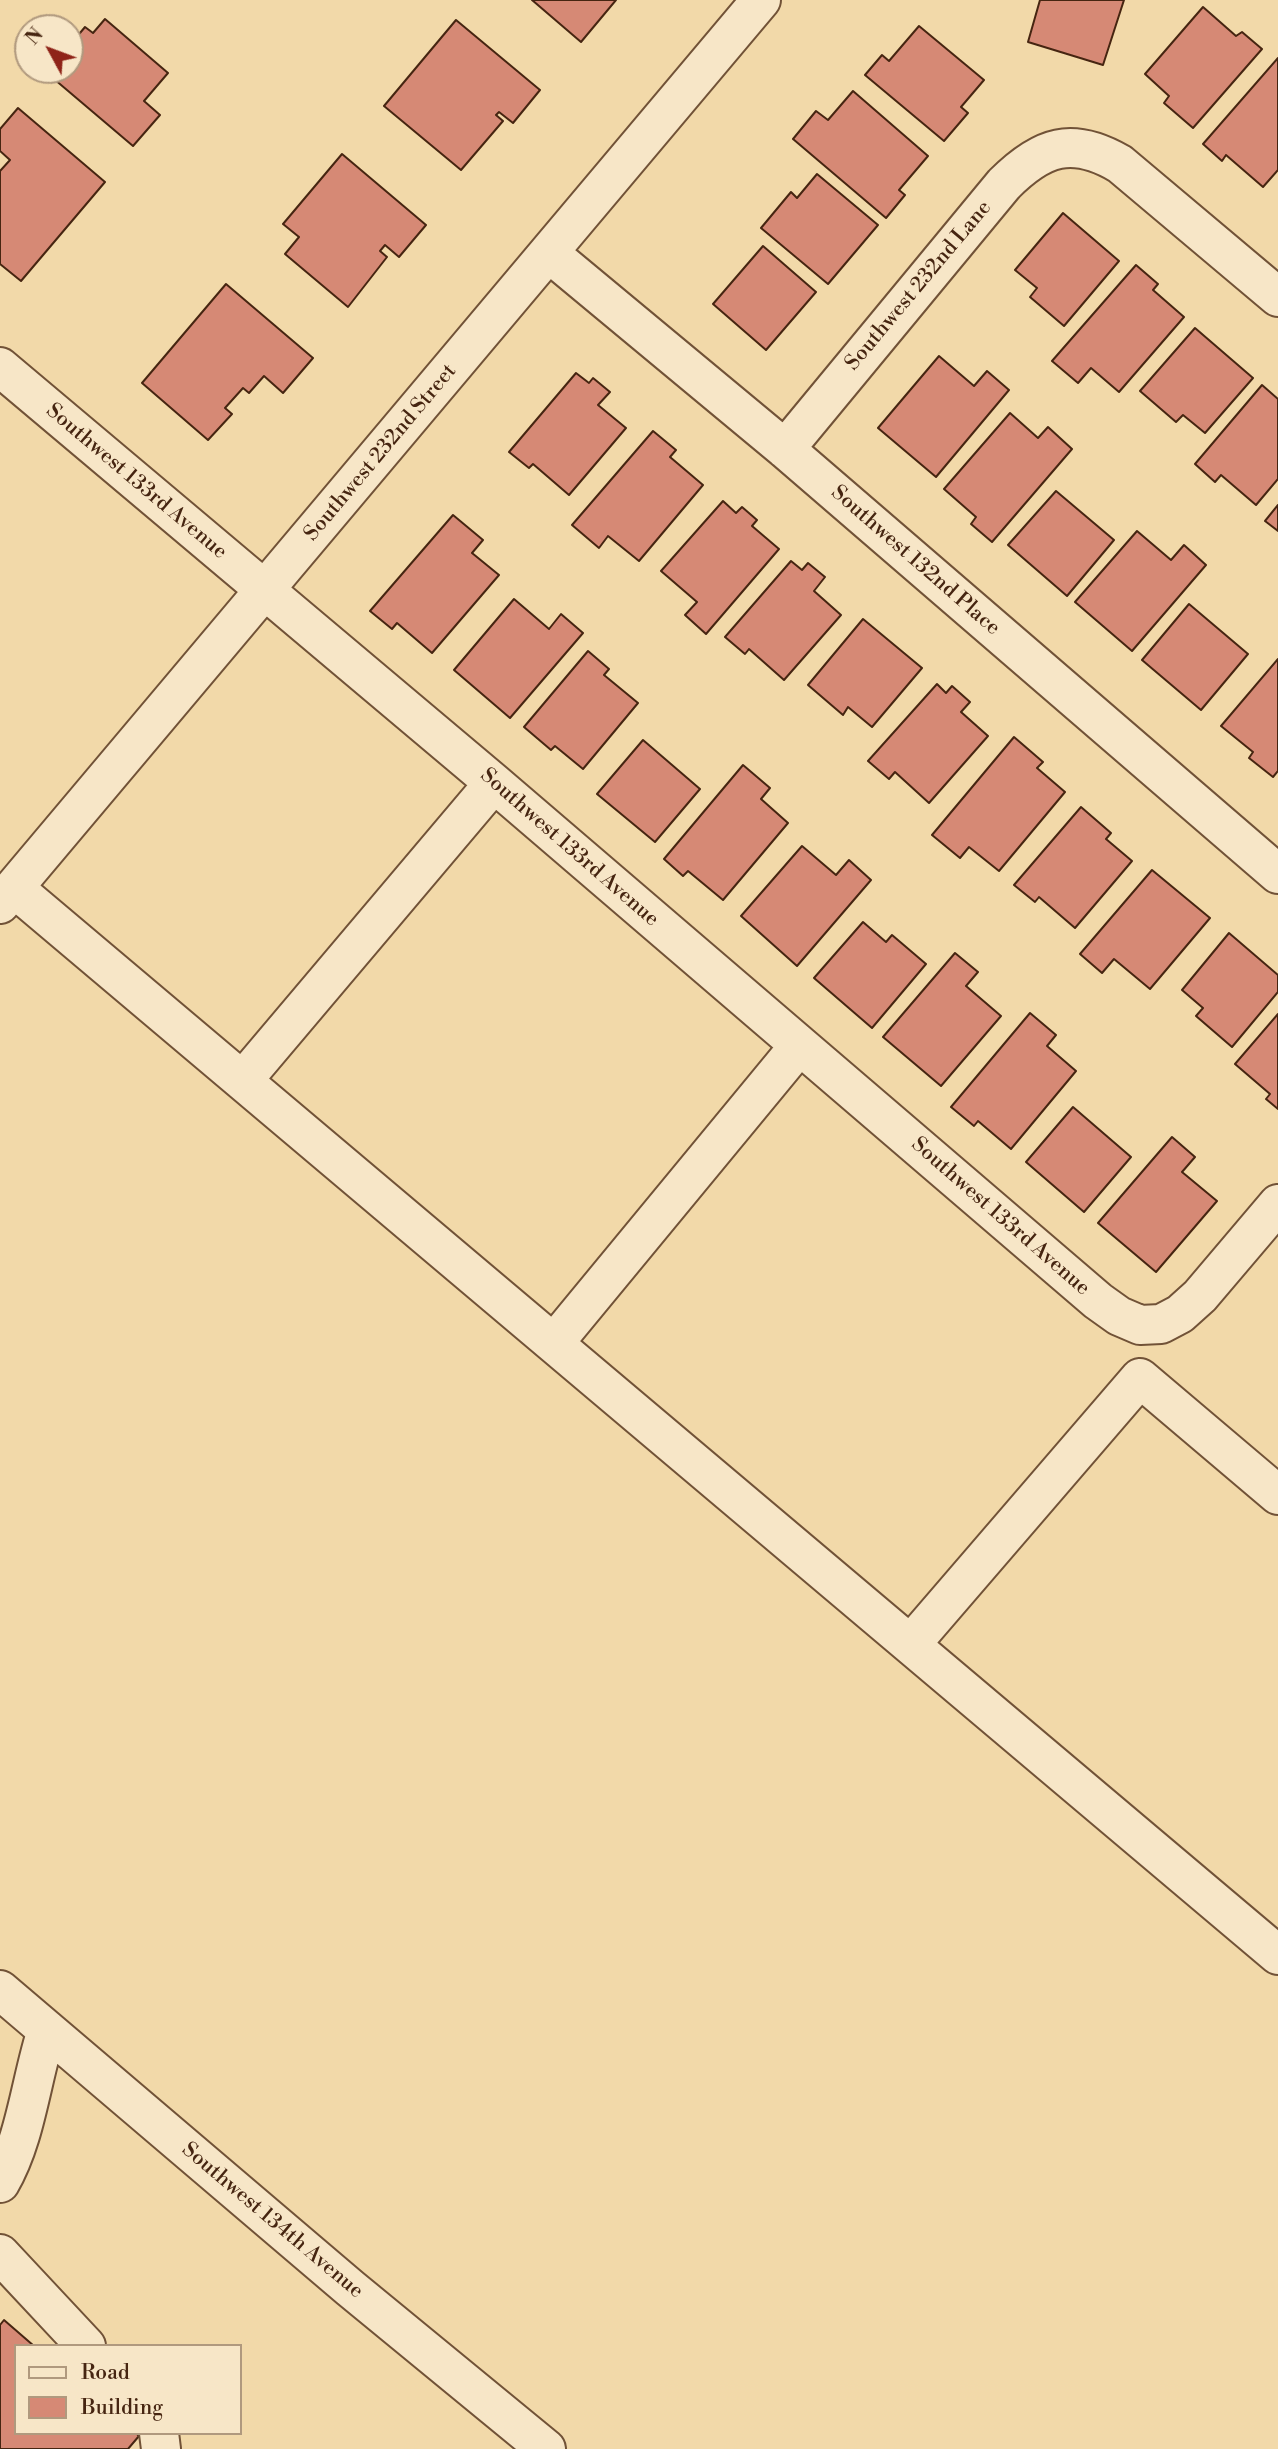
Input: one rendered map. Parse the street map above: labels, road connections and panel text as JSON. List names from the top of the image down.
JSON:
{
  "streets": {
    "street": [
      "Southwest 232nd Lane",
      "Southwest 232nd Street",
      "Southwest 133rd Avenue",
      "Southwest 132nd Place",
      "Southwest 134th Avenue"
    ]
  },
  "crossings": [
    ["Southwest 232nd Lane", "Southwest 132nd Place"],
    ["Southwest 232nd Street", "Southwest 133rd Avenue"],
    ["Southwest 232nd Street", "Southwest 132nd Place"]
  ],
  "legend": ["Road", "Building"],
  "north": "top left"
}
